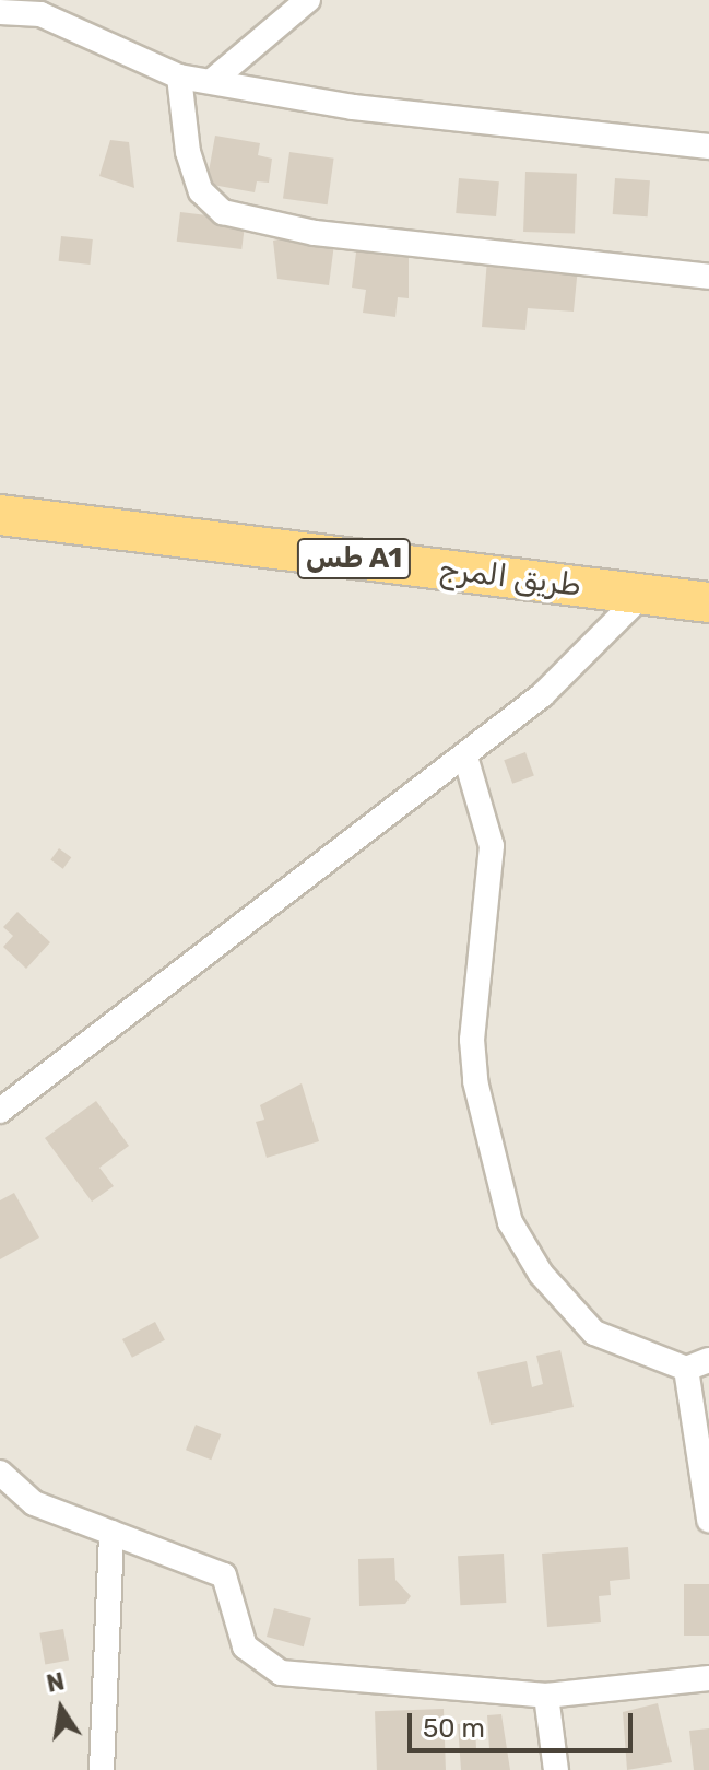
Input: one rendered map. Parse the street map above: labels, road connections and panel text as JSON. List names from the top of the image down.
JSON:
{
  "streets": {
    "highway": ["طس A1", "طريق المرج"]
  },
  "scale_bar": "50 m",
  "north": "top"
}
